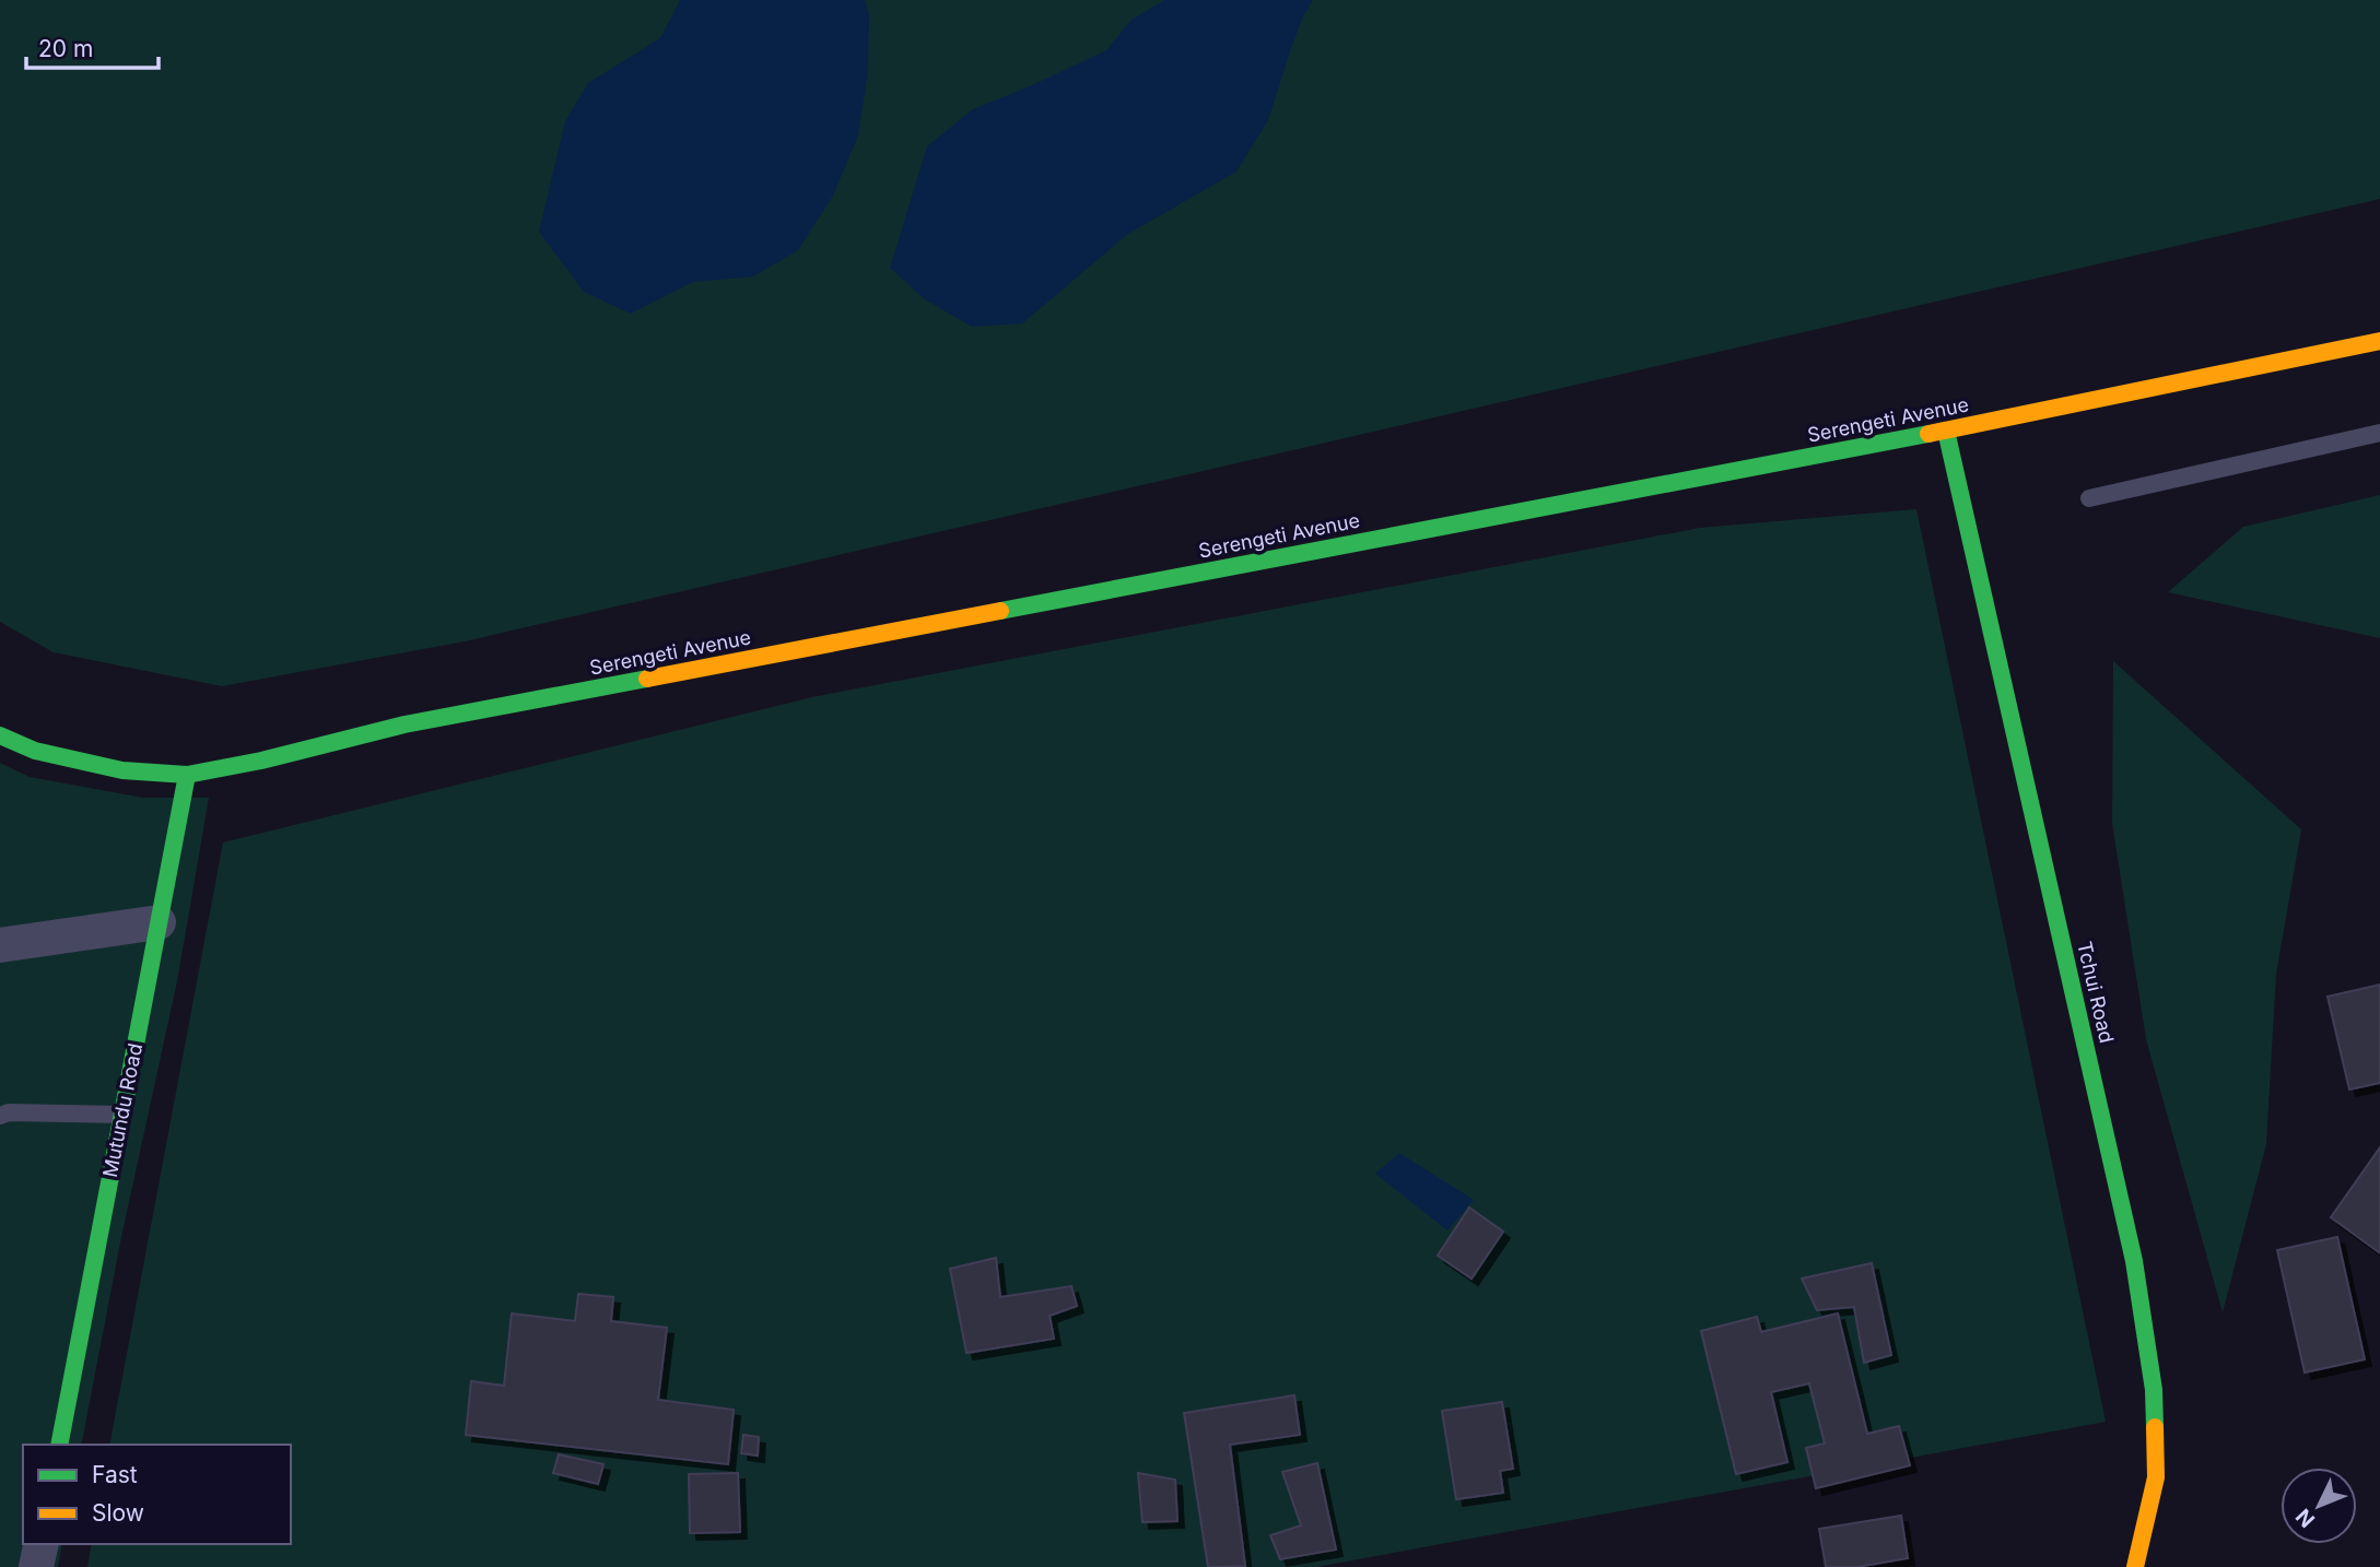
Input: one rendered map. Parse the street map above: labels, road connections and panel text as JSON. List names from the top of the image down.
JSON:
{
  "streets": {
    "street": ["Serengeti Avenue", "Tchui Road", "Mutundu Road"]
  },
  "crossings": [
    ["Serengeti Avenue", "Tchui Road"],
    ["Serengeti Avenue", "Mutundu Road"]
  ],
  "legend": ["Fast", "Slow"],
  "scale_bar": "20 m",
  "north": "bottom left"
}
